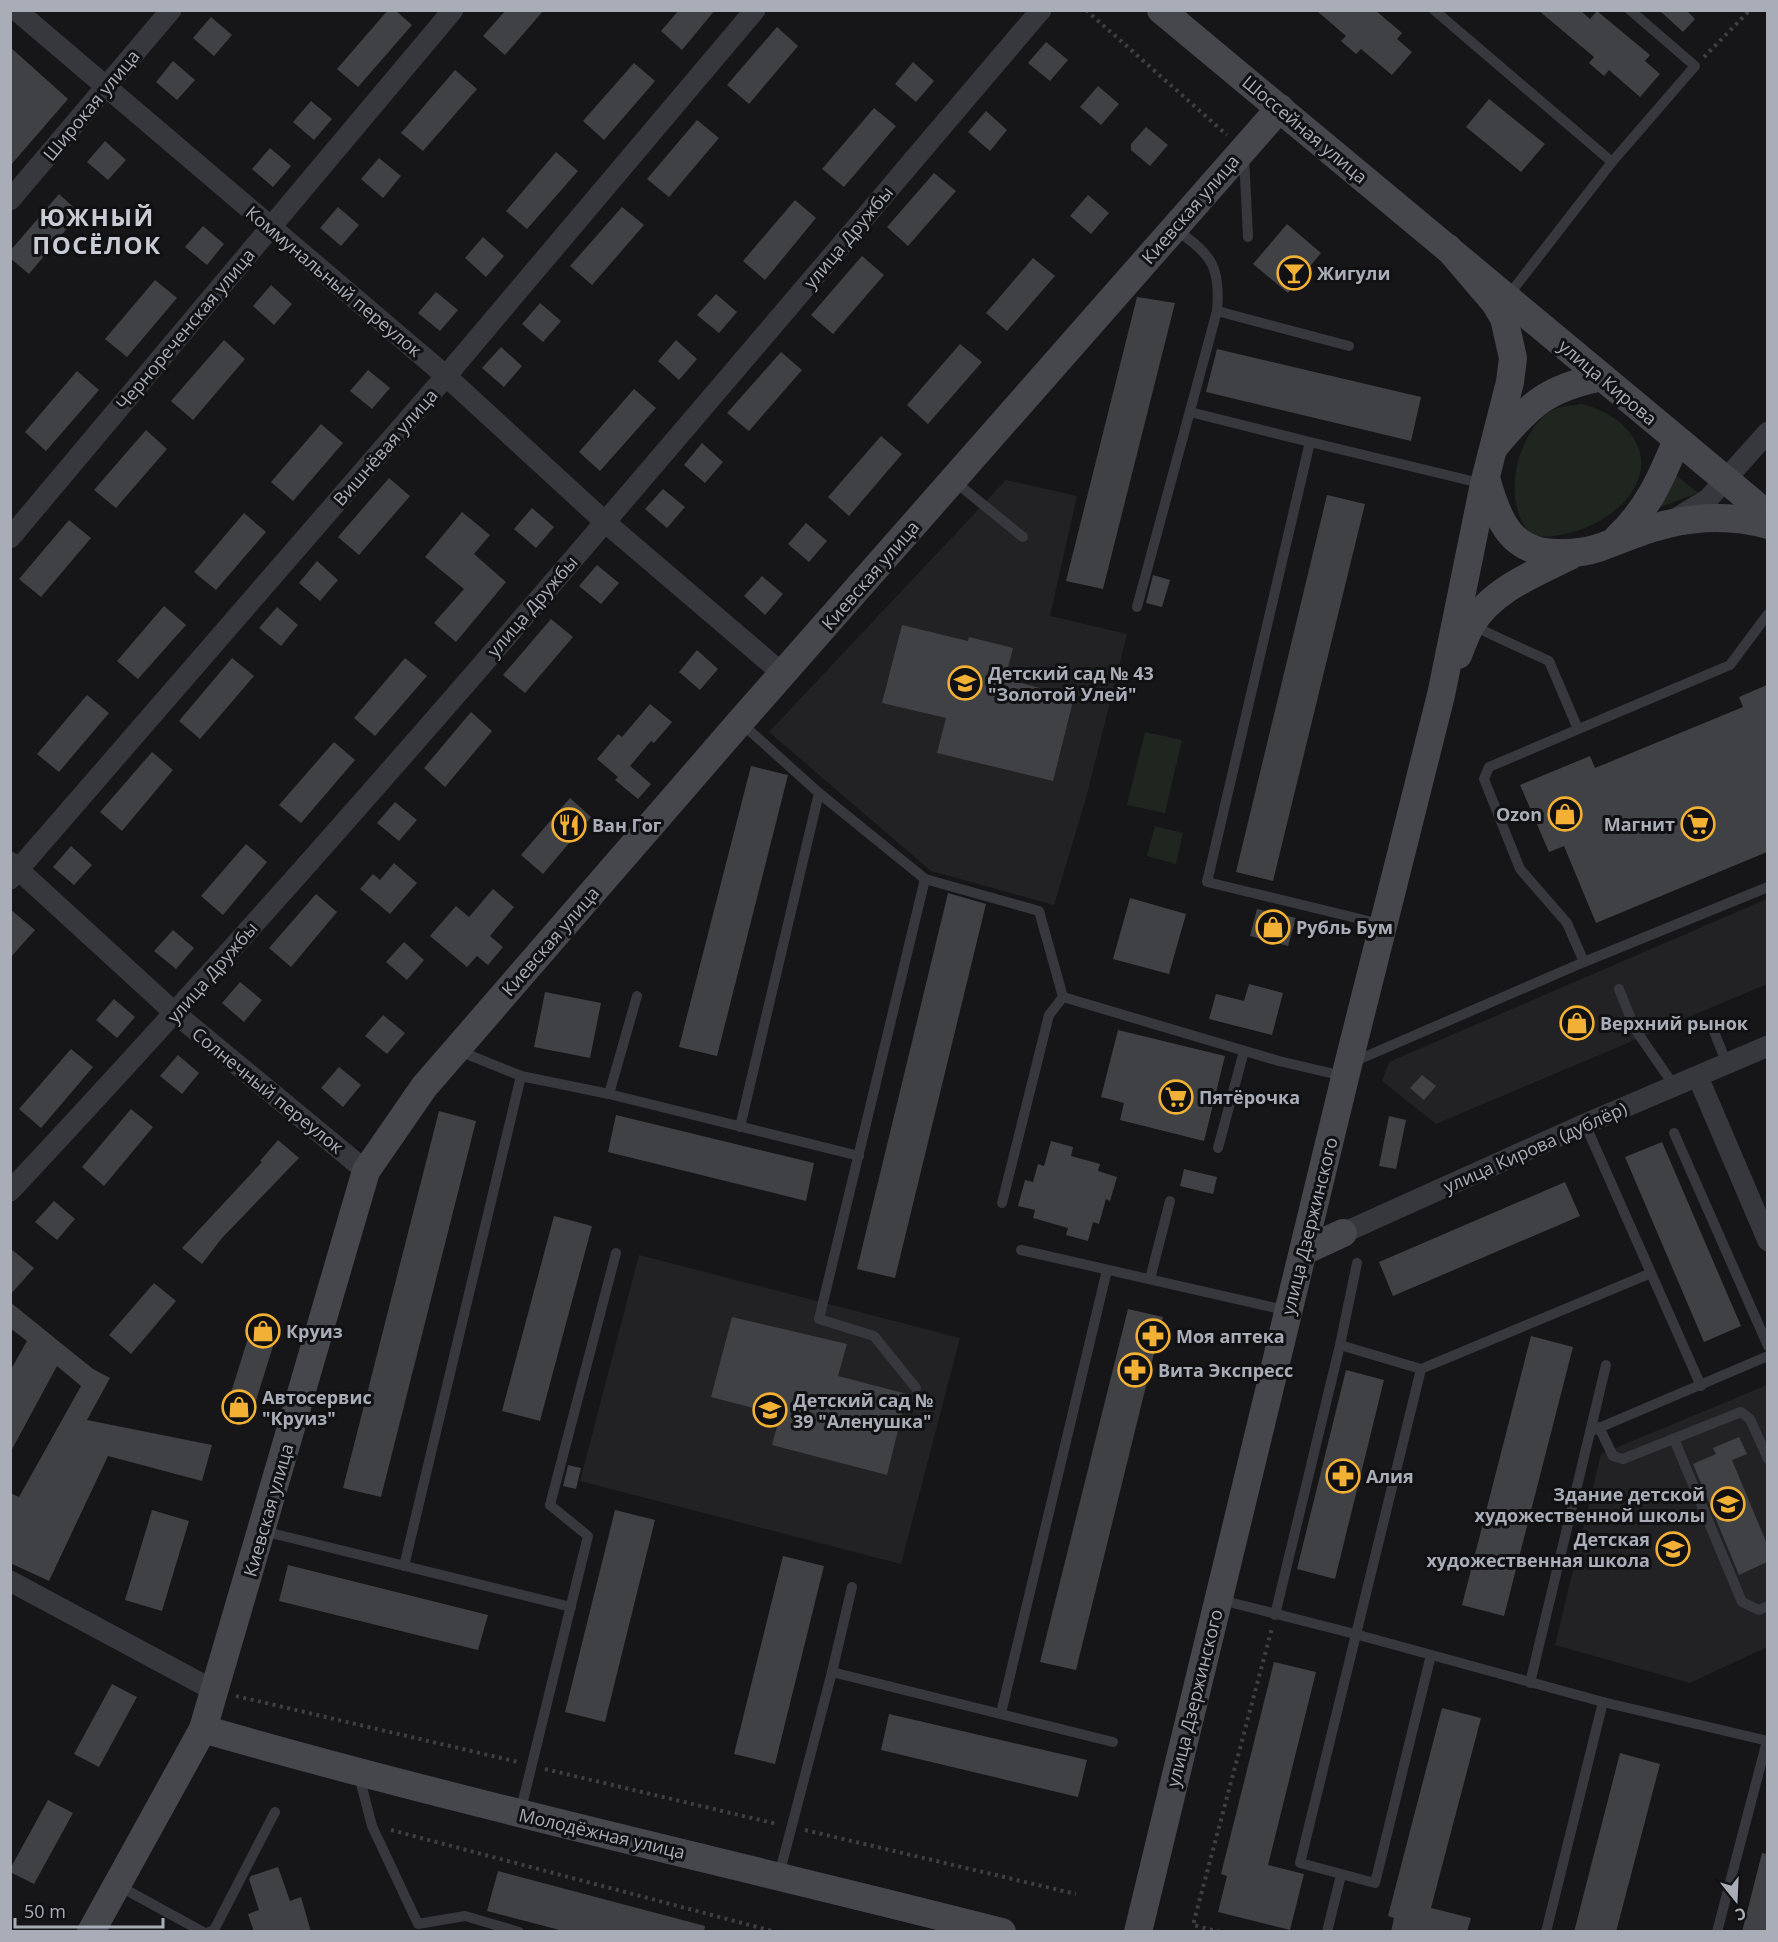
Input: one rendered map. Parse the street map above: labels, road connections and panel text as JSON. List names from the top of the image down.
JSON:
{
  "streets": {
    "main road": [
      "Шоссейная улица",
      "Киевская улица",
      "улица Кирова",
      "улица Кирова (дублёр)",
      "улица Дзержинского",
      "Молодёжная улица"
    ],
    "street": [
      "Широкая улица",
      "улица Дружбы",
      "Коммунальный переулок",
      "Чернореченская улица",
      "Вишнёвая улица",
      "Солнечный переулок"
    ]
  },
  "crossings": [
    ["Широкая улица", "Коммунальный переулок"],
    ["Шоссейная улица", "Киевская улица"],
    ["Шоссейная улица", "улица Кирова"],
    ["Киевская улица", "Коммунальный переулок"],
    ["Киевская улица", "Солнечный переулок"],
    ["Киевская улица", "Молодёжная улица"],
    ["улица Дружбы", "Коммунальный переулок"],
    ["улица Дружбы", "Солнечный переулок"],
    ["Коммунальный переулок", "Чернореченская улица"],
    ["Коммунальный переулок", "Вишнёвая улица"],
    ["Вишнёвая улица", "Солнечный переулок"],
    ["улица Кирова (дублёр)", "улица Дзержинского"]
  ],
  "districts": ["ЮЖНЫЙ ПОСЁЛОК"],
  "places": {
    "bar": ["Жигули"],
    "school or university": [
      "Детский сад № 43 \"Золотой Улей\"",
      "Детский сад № 39 \"Аленушка\"",
      "Здание детской художественной школы",
      "Детская художественная школа"
    ],
    "shop": [
      "Ozon",
      "Рубль Бум",
      "Верхний рынок",
      "Круиз",
      "Автосервис \"Круиз\""
    ],
    "supermarket": ["Магнит", "Пятёрочка"],
    "restaurant": ["Ван Гог"],
    "pharmacy": ["Моя аптека", "Вита Экспресс", "Алия"]
  },
  "scale_bar": "50 m",
  "north": "bottom"
}
